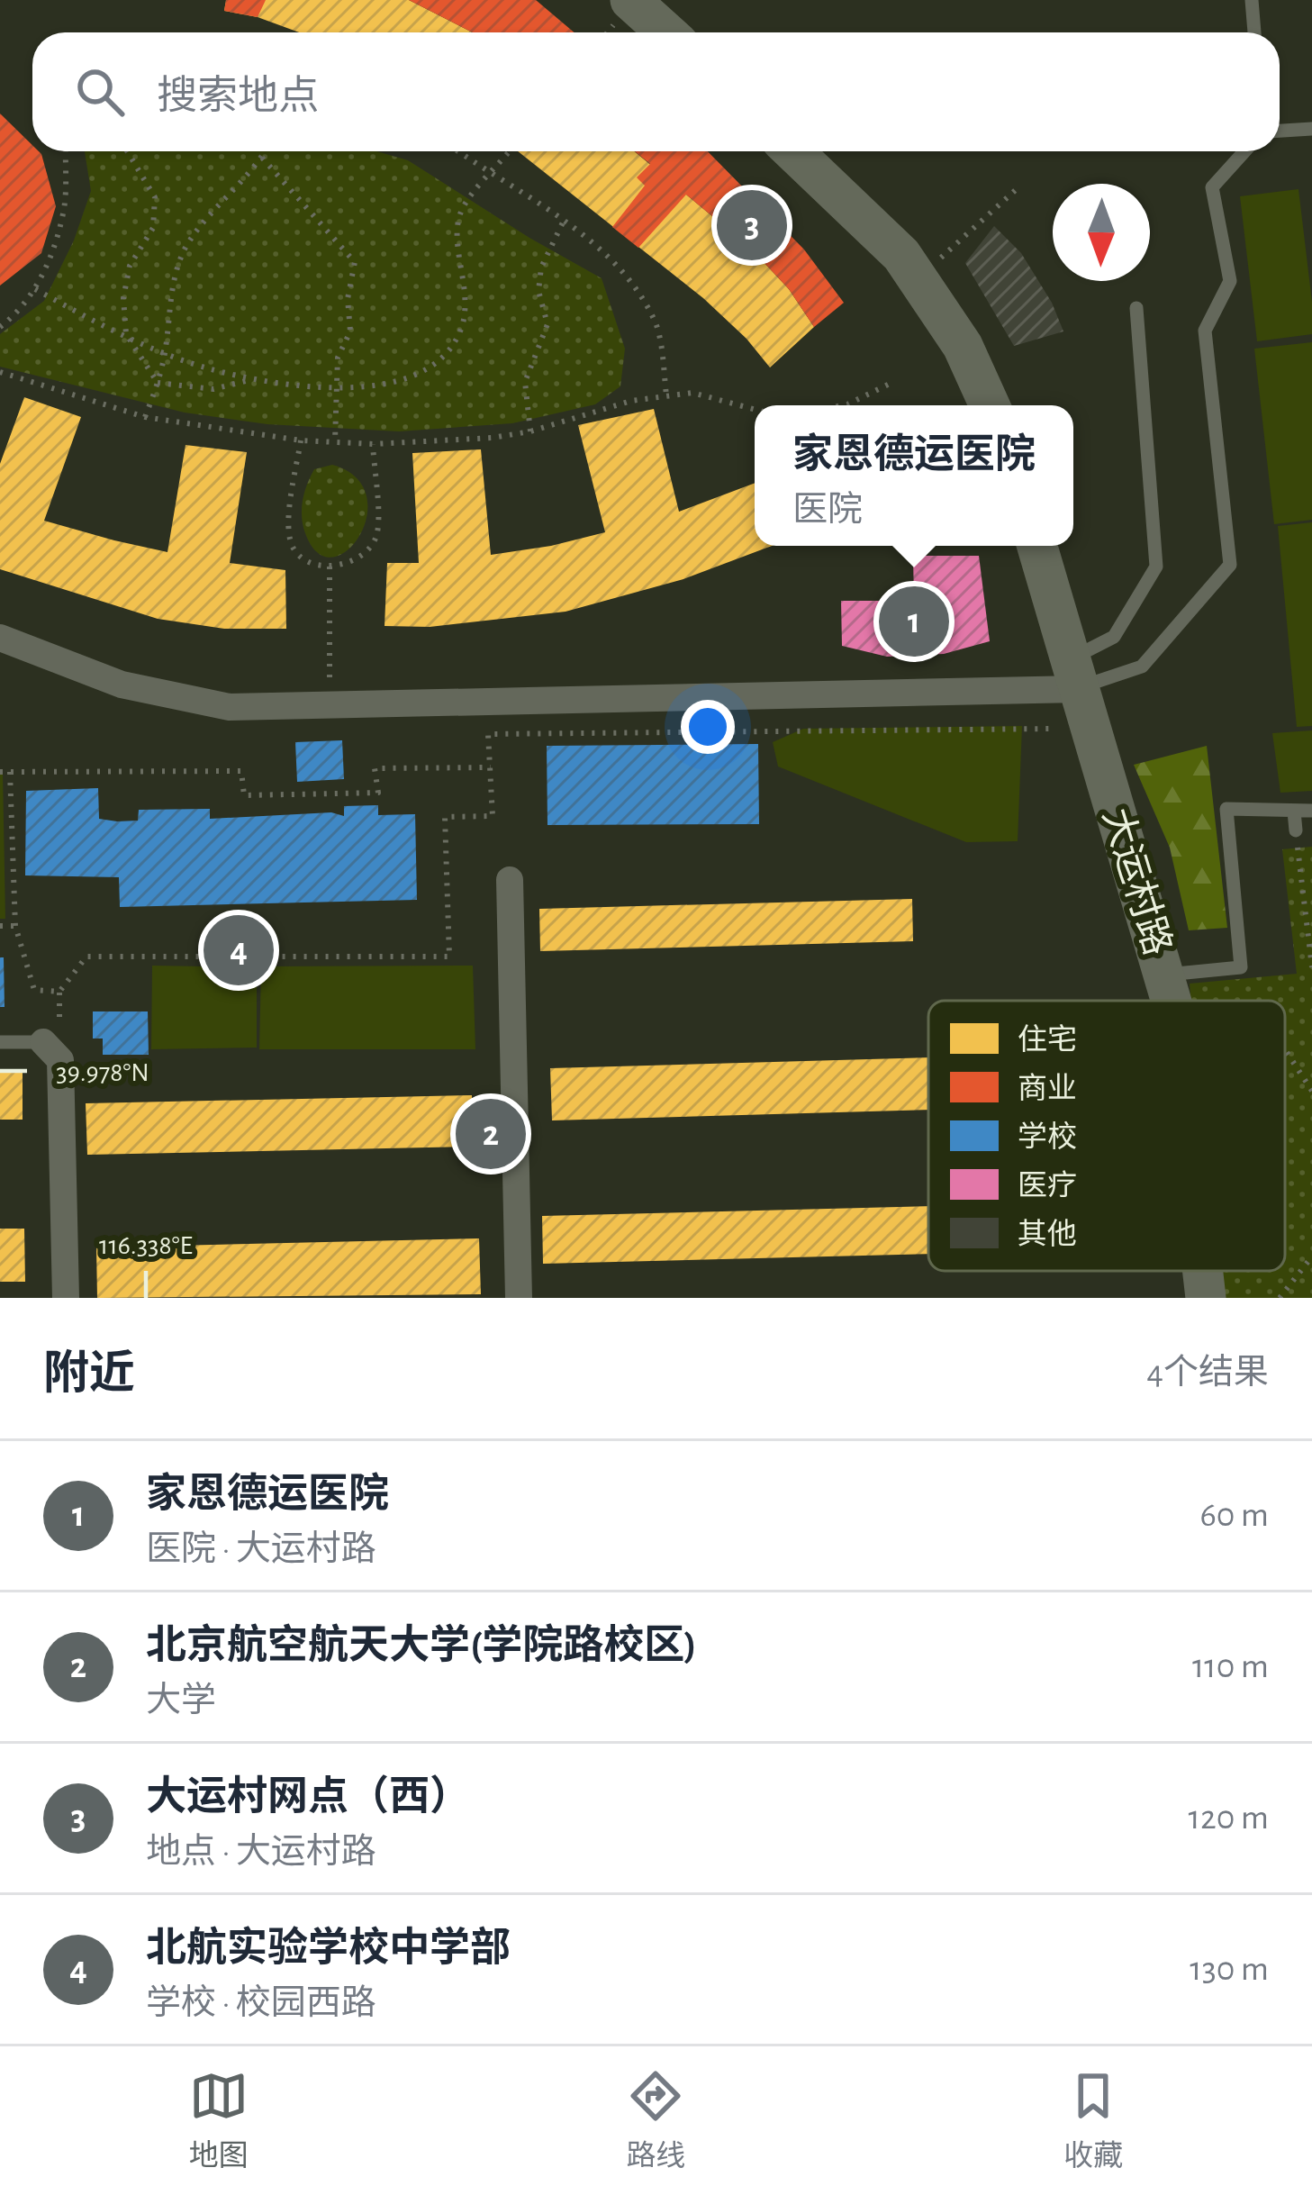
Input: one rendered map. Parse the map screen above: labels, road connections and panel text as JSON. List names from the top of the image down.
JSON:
{
  "streets": {
    "street": ["大运村路"]
  },
  "legend": [
    "住宅",
    "商业",
    "学校",
    "医疗",
    "其他"
  ],
  "north": "bottom",
  "page": {
    "search": "搜索地点",
    "pins": [
      "3",
      "1",
      "4",
      "2"
    ],
    "popup": ["家恩德运医院", "医院"],
    "heading": ["附近", "4个结果"],
    "list": [
      {
        "mark": "1",
        "name": "家恩德运医院",
        "note": "医院 · 大运村路",
        "value": "60 m"
      },
      {
        "mark": "2",
        "name": "北京航空航天大学(学院路校区)",
        "note": "大学",
        "value": "110 m"
      },
      {
        "mark": "3",
        "name": "大运村网点（西）",
        "note": "地点 · 大运村路",
        "value": "120 m"
      },
      {
        "mark": "4",
        "name": "北航实验学校中学部",
        "note": "学校 · 校园西路",
        "value": "130 m"
      }
    ],
    "nav": ["地图", "路线", "收藏"]
  },
  "coordinates": ["39.978°N", "116.338°E"]
}
